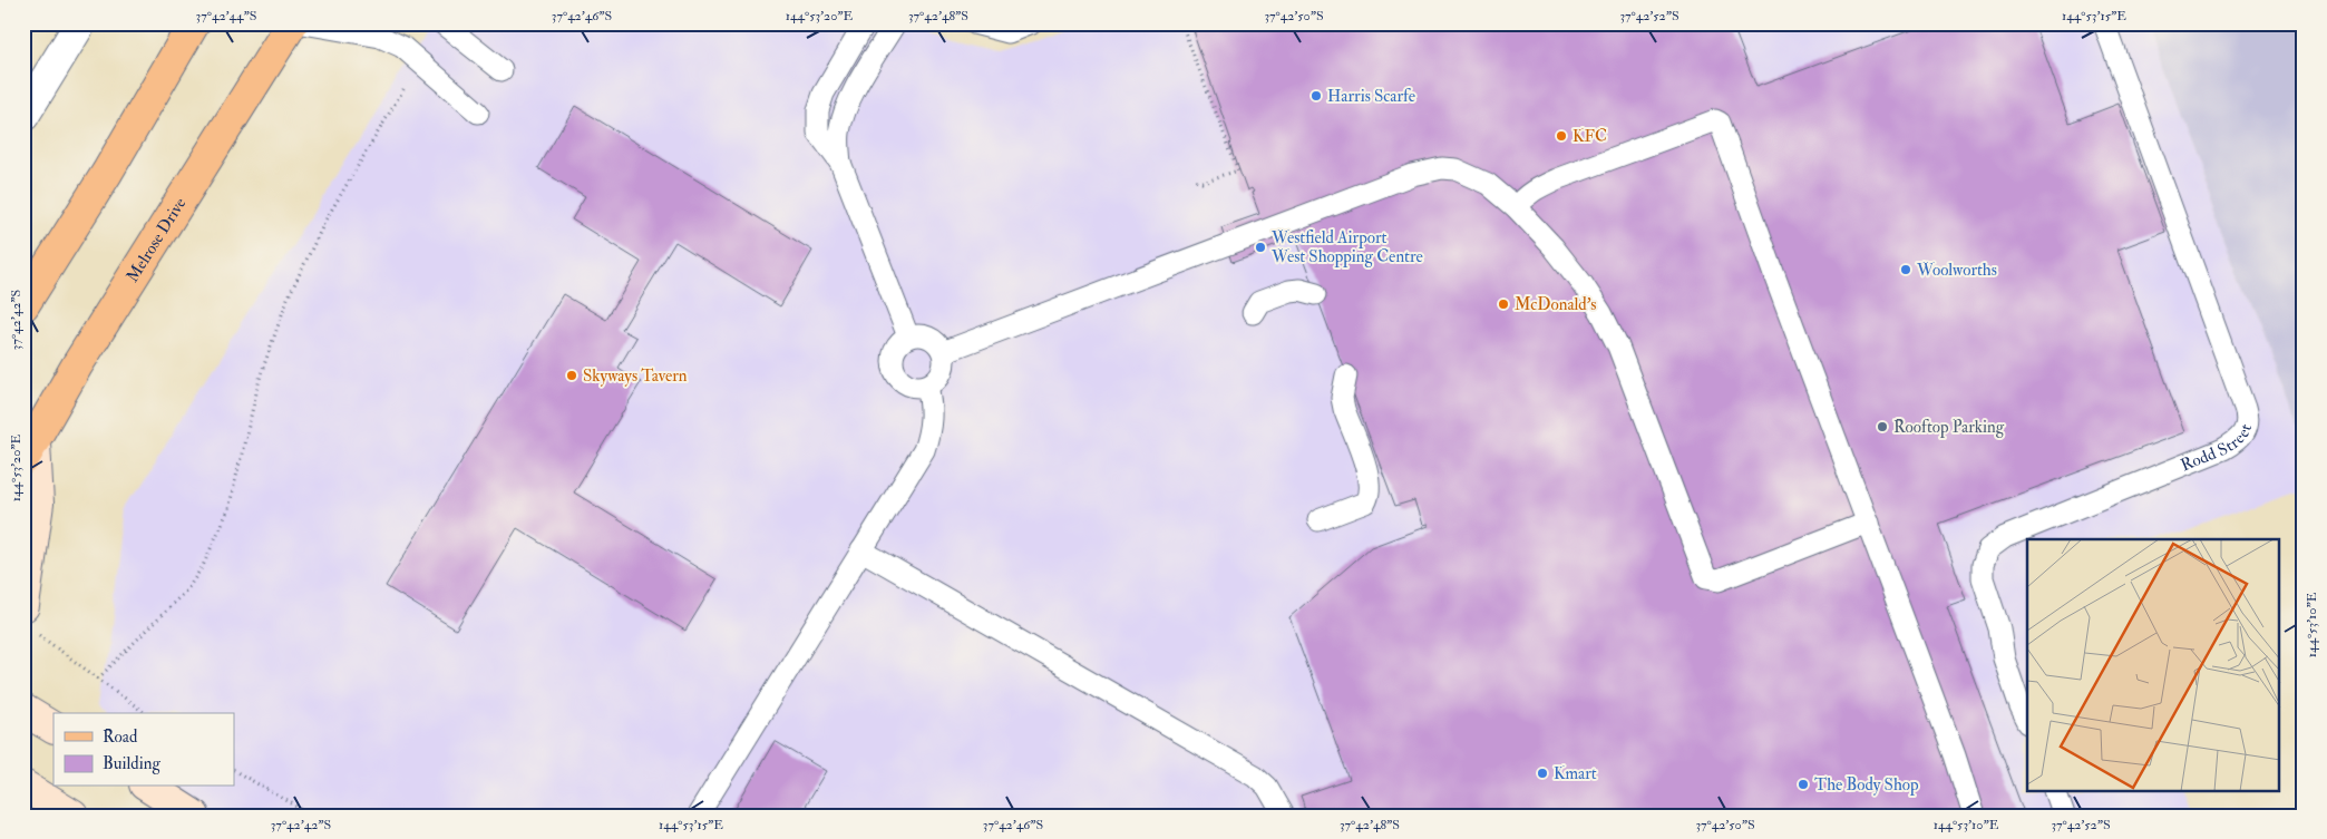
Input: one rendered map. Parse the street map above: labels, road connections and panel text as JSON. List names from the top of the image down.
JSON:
{
  "streets": {
    "main road": ["Melrose Drive"],
    "lane": ["Rodd Street"]
  },
  "places": [
    "Harris Scarfe",
    "KFC",
    "Westfield Airport West Shopping Centre",
    "Woolworths",
    "McDonald's",
    "Skyways Tavern",
    "Rooftop Parking",
    "Kmart",
    "The Body Shop"
  ],
  "legend": ["Road", "Building"],
  "coordinates": [
    "37°42'44\"S",
    "37°42'46\"S",
    "144°53'20\"E",
    "37°42'48\"S",
    "37°42'50\"S",
    "37°42'52\"S",
    "144°53'15\"E",
    "37°42'42\"S",
    "144°53'10\"E"
  ]
}
